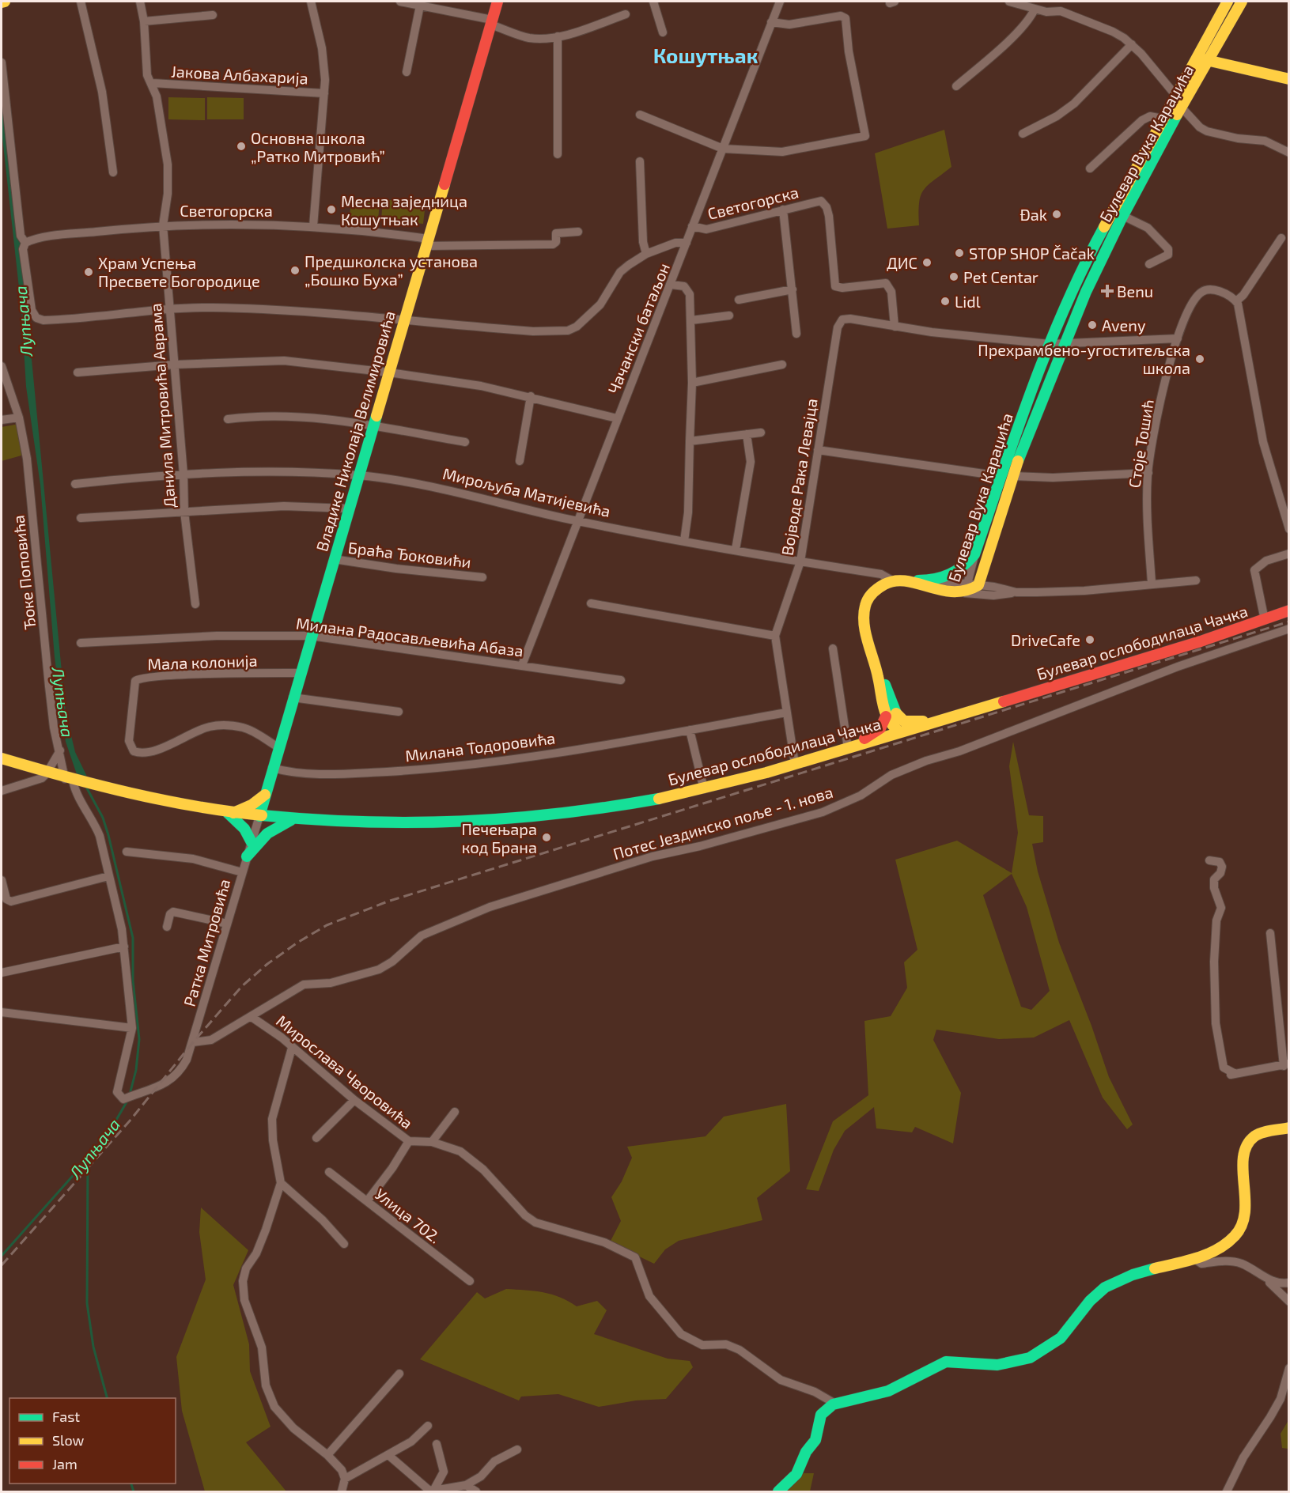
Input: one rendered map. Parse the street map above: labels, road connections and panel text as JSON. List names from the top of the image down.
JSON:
{
  "streets": {
    "street": [
      "Јакова Албахарија",
      "Булевар Вука Караџића",
      "Светогорска",
      "Чачански батаљон",
      "Данила Митровића Аврама",
      "Владике Николаја Велимировића",
      "Стоје Тошић",
      "Војводе Рака Левајца",
      "Мирољуба Матијевића",
      "Браћа Ђоковићи",
      "Ђоке Поповића",
      "Милана Радосављевића Абаза",
      "Булевар ослободилаца Чачка",
      "Мала колонија",
      "Милана Тодоровића",
      "Потес Јездинско поље - 1. нова",
      "Ратка Митровића",
      "Мирослава Чворовића",
      "Улица 702."
    ]
  },
  "crossings": [
    ["Јакова Албахарија", "Данила Митровића Аврама"],
    ["Булевар Вука Караџића", "Мирољуба Матијевића"],
    ["Светогорска", "Чачански батаљон"],
    ["Светогорска", "Данила Митровића Аврама"],
    ["Светогорска", "Владике Николаја Велимировића"],
    ["Светогорска", "Војводе Рака Левајца"],
    ["Чачански батаљон", "Мирољуба Матијевића"],
    ["Чачански батаљон", "Милана Радосављевића Абаза"],
    ["Данила Митровића Аврама", "Мирољуба Матијевића"],
    ["Владике Николаја Велимировића", "Мирољуба Матијевића"],
    ["Владике Николаја Велимировића", "Браћа Ђоковићи"],
    ["Владике Николаја Велимировића", "Милана Радосављевића Абаза"],
    ["Владике Николаја Велимировића", "Булевар ослободилаца Чачка"],
    ["Владике Николаја Велимировића", "Мала колонија"],
    ["Владике Николаја Велимировића", "Милана Тодоровића"],
    ["Владике Николаја Велимировића", "Ратка Митровића"],
    ["Војводе Рака Левајца", "Мирољуба Матијевића"],
    ["Војводе Рака Левајца", "Булевар ослободилаца Чачка"],
    ["Војводе Рака Левајца", "Милана Тодоровића"],
    ["Ђоке Поповића", "Булевар ослободилаца Чачка"],
    ["Ђоке Поповића", "Ратка Митровића"],
    ["Булевар ослободилаца Чачка", "Ратка Митровића"],
    ["Потес Јездинско поље - 1. нова", "Ратка Митровића"],
    ["Потес Јездинско поље - 1. нова", "Мирослава Чворовића"]
  ],
  "districts": ["Кошутњак"],
  "water": ["Лупњача"],
  "places": {
    "other": [
      "Основна школа „Ратко Митровић”",
      "Месна заједница Кошутњак",
      "Đak",
      "STOP SHOP Čačak",
      "ДИС",
      "Предшколска установа „Бошко Буха”",
      "Храм Успења Пресвете Богородице",
      "Pet Centar",
      "Lidl",
      "Aveny",
      "Прехрамбено-угоститељска школа",
      "DriveCafe",
      "Печењара код Брана"
    ],
    "health": ["Benu"]
  },
  "legend": ["Fast", "Slow", "Jam"]
}
